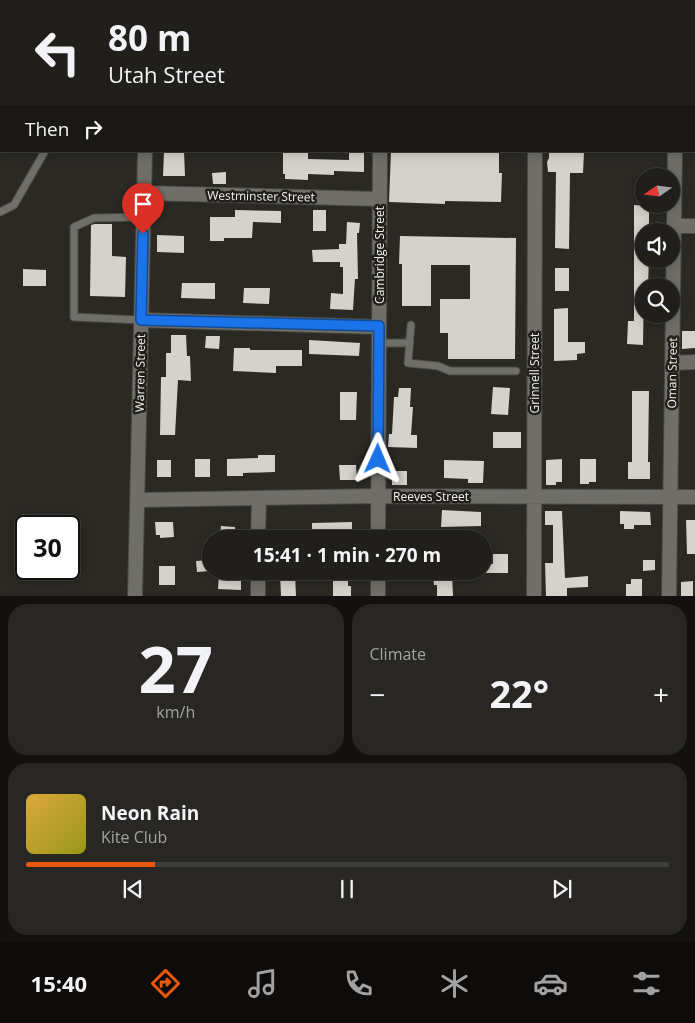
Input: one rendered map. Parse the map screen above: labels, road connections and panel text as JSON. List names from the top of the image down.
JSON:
{
  "streets": {
    "street": [
      "Westminster Street",
      "Cambridge Street",
      "Warren Street",
      "Grinnell Street",
      "Oman Street",
      "Reeves Street"
    ]
  },
  "crossings": [
    ["Westminster Street", "Cambridge Street"],
    ["Westminster Street", "Warren Street"],
    ["Cambridge Street", "Reeves Street"],
    ["Warren Street", "Reeves Street"],
    ["Grinnell Street", "Reeves Street"],
    ["Oman Street", "Reeves Street"]
  ],
  "north": "left",
  "page": {
    "turn": ["80 m", "Utah Street"],
    "then": "Then",
    "limit": "30",
    "trip": "15:41 · 1 min · 270 m",
    "tile": [
      ["27", "km/h"],
      "Climate"
    ],
    "heat": ["−", "22°", "+"],
    "song": ["Neon Rain", "Kite Club"],
    "tabs": "15:40"
  }
}
